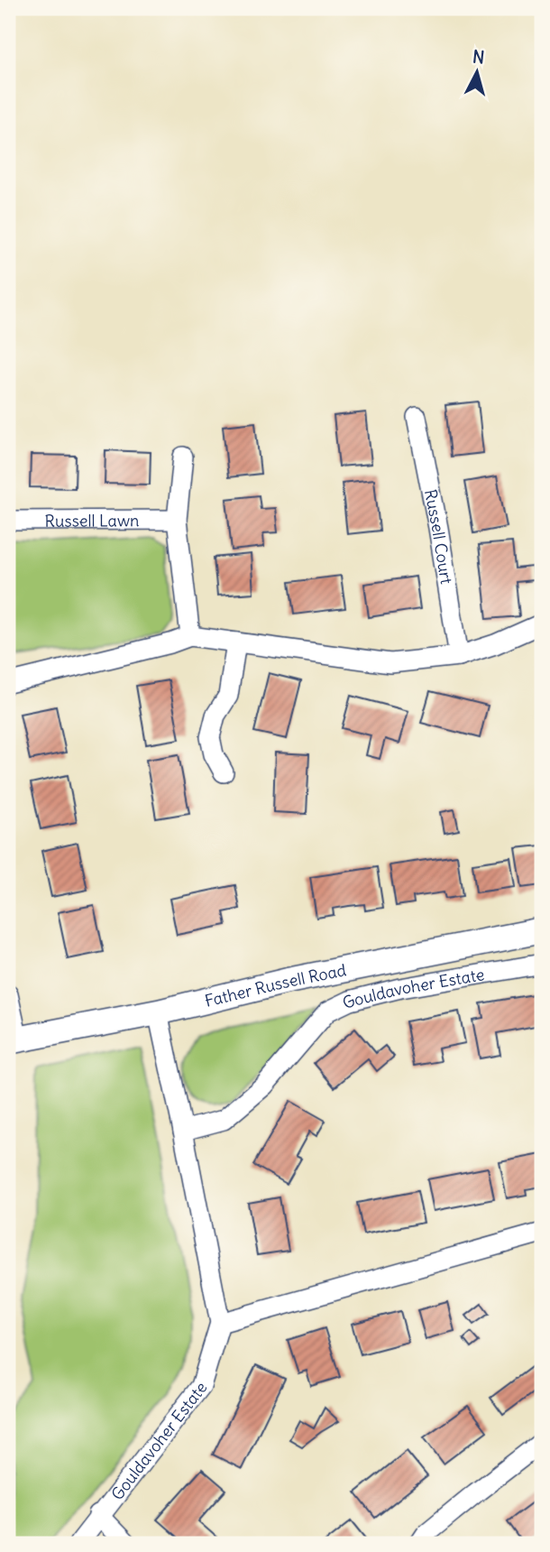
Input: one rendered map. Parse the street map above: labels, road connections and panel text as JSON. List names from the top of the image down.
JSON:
{
  "streets": {
    "street": [
      "Russell Lawn",
      "Russell Court",
      "Father Russell Road",
      "Gouldavoher Estate"
    ]
  },
  "crossings": [
    ["Father Russell Road", "Gouldavoher Estate"]
  ],
  "north": "top"
}
